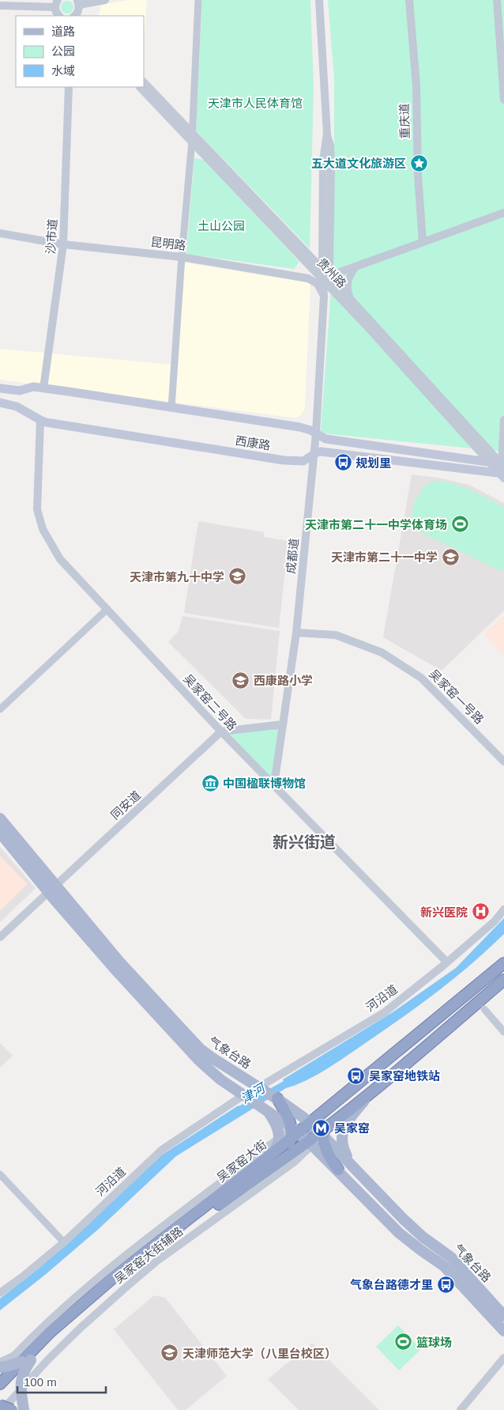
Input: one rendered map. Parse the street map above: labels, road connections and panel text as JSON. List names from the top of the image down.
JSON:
{
  "streets": {
    "highway": ["吴家窑大街"],
    "main road": ["西康路", "气象台路"],
    "street": [
      "重庆道",
      "沙市道",
      "昆明路",
      "贵州路",
      "成都道",
      "吴家窑一号路",
      "吴家窑二号路",
      "同安道",
      "河沿道",
      "吴家窑大街辅路"
    ]
  },
  "crossings": [
    ["沙市道", "昆明路"],
    ["沙市道", "西康路"],
    ["昆明路", "成都道"],
    ["贵州路", "西康路"],
    ["贵州路", "成都道"],
    ["西康路", "成都道"],
    ["西康路", "吴家窑二号路"],
    ["成都道", "吴家窑一号路"],
    ["成都道", "吴家窑二号路"],
    ["吴家窑二号路", "同安道"],
    ["吴家窑二号路", "河沿道"],
    ["同安道", "气象台路"],
    ["河沿道", "气象台路"],
    ["气象台路", "吴家窑大街"],
    ["气象台路", "吴家窑大街辅路"],
    ["吴家窑大街", "吴家窑大街辅路"]
  ],
  "districts": ["新兴街道"],
  "water": ["津河"],
  "parks": ["天津市人民体育馆", "土山公园"],
  "places": {
    "place": ["五大道文化旅游区"],
    "bus stop": ["规划里", "吴家窑地铁站", "气象台路德才里"],
    "sports": ["天津市第二十一中学体育场", "篮球场"],
    "school or university": [
      "天津市第二十一中学",
      "天津市第九十中学",
      "西康路小学",
      "天津师范大学（八里台校区）"
    ],
    "museum": ["中国楹联博物馆"],
    "hospital": ["新兴医院"],
    "metro station": ["吴家窑"]
  },
  "legend": ["道路", "公园", "水域"],
  "scale_bar": "100 m"
}
